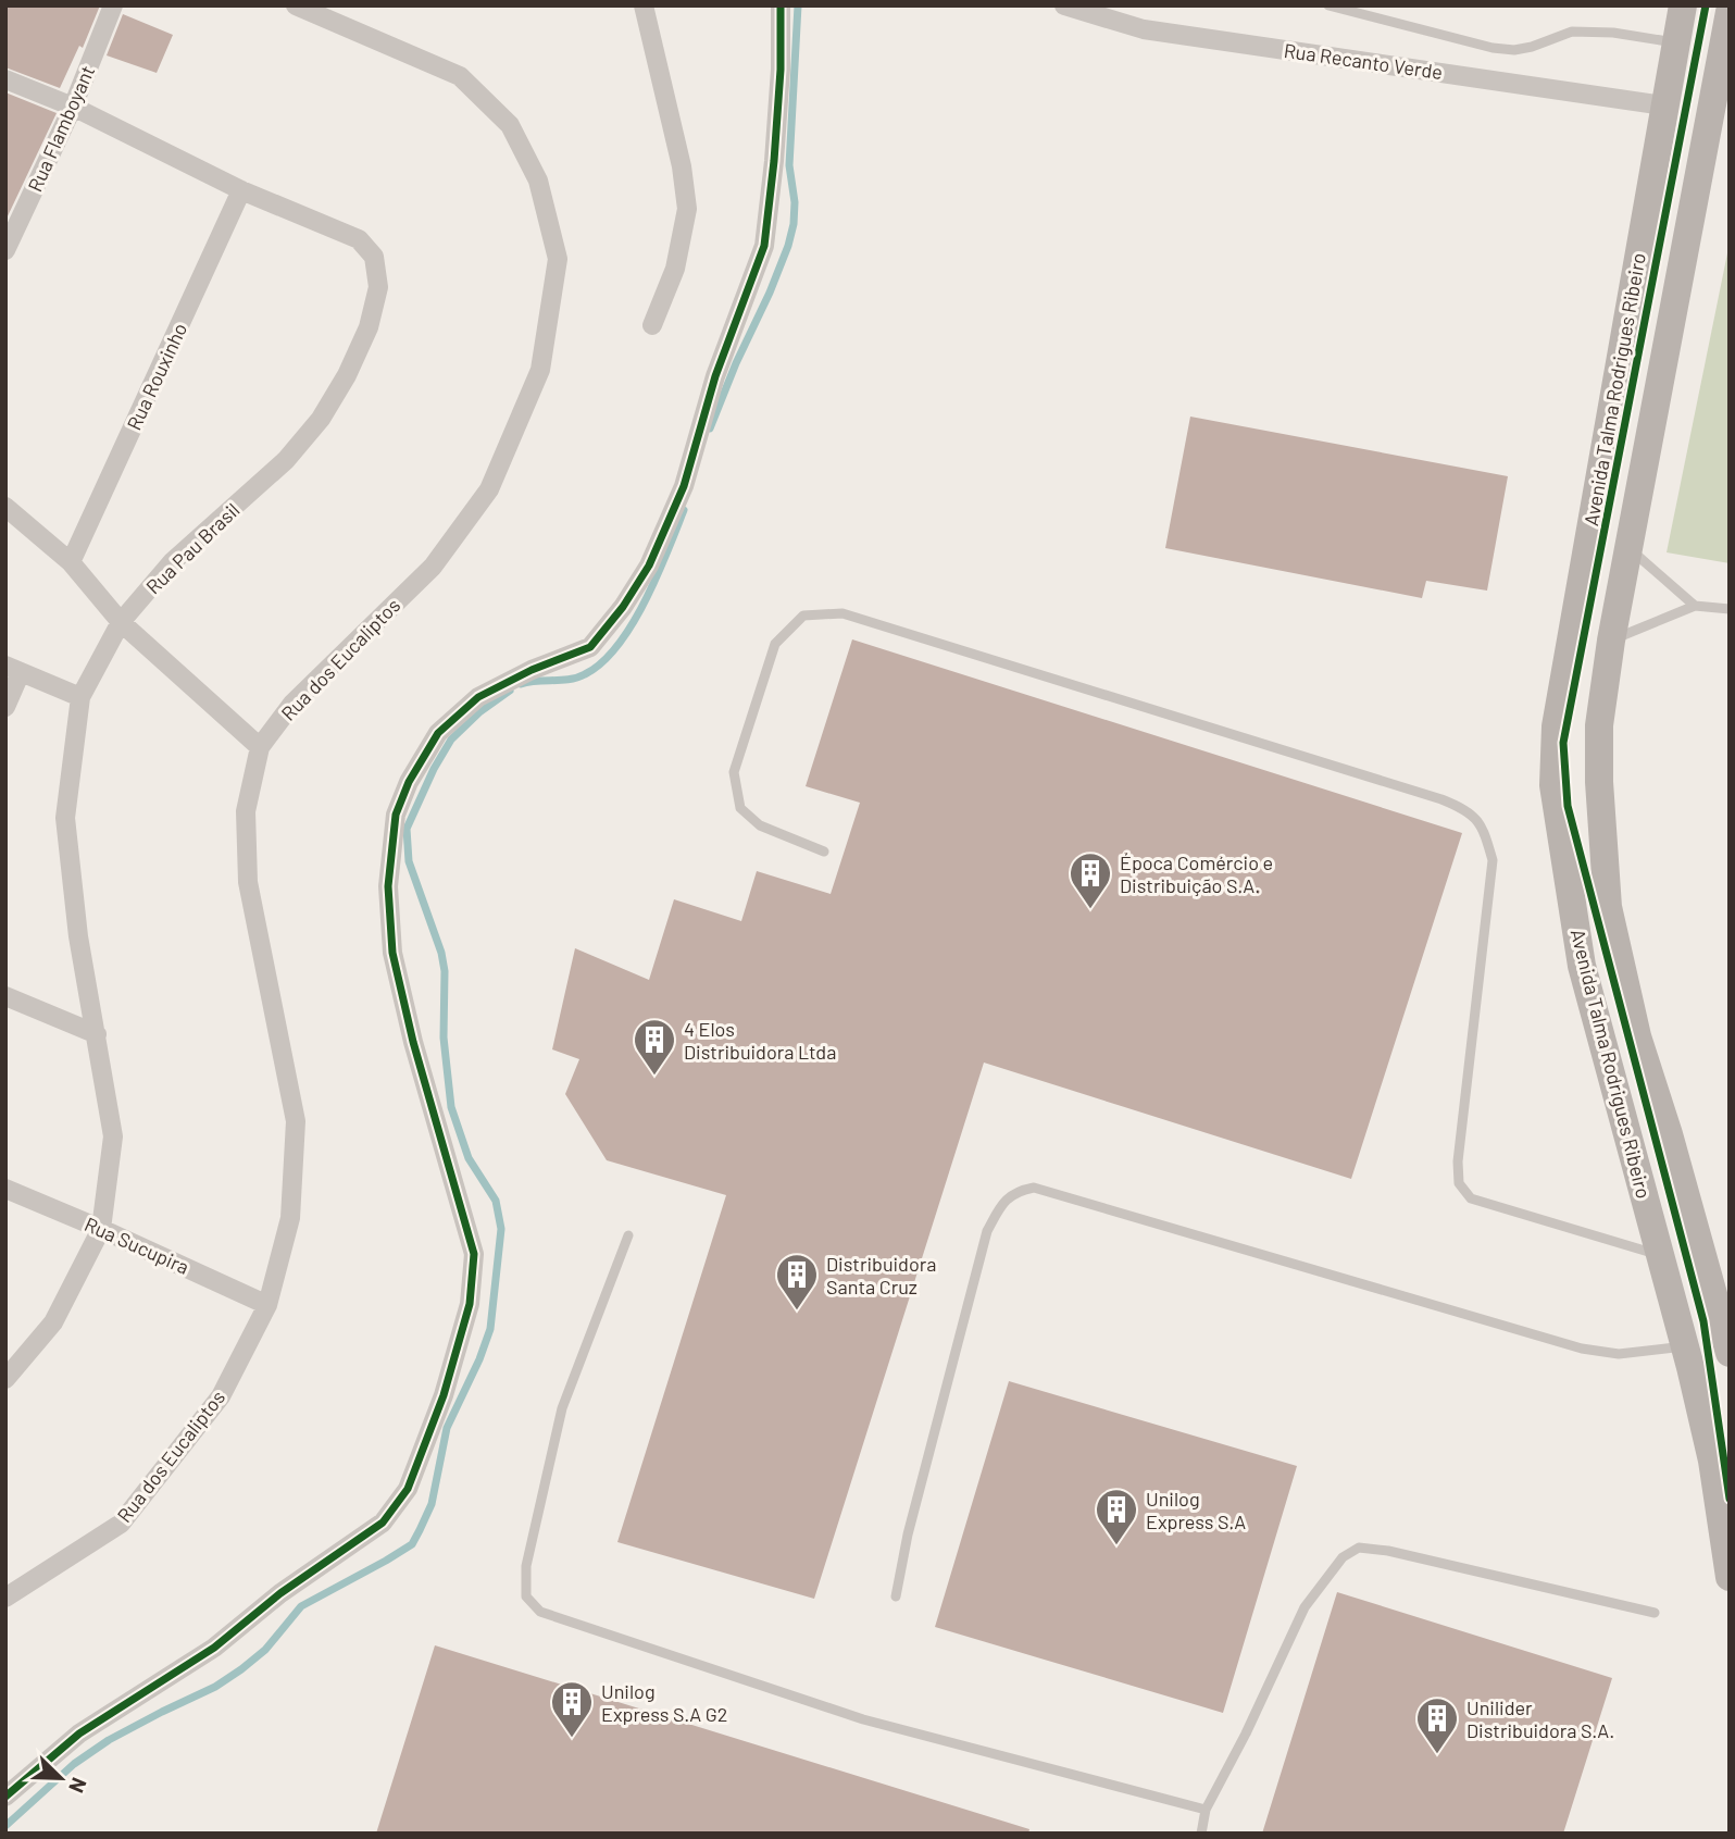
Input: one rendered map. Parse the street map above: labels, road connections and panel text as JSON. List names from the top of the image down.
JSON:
{
  "streets": {
    "main road": ["Avenida Talma Rodrigues Ribeiro"],
    "street": [
      "Rua Recanto Verde",
      "Rua Flamboyant",
      "Rua Rouxinho",
      "Rua Pau Brasil",
      "Rua dos Eucaliptos",
      "Rua Sucupira"
    ]
  },
  "crossings": [
    ["Rua Recanto Verde", "Avenida Talma Rodrigues Ribeiro"],
    ["Rua Flamboyant", "Rua Pau Brasil"],
    ["Rua Rouxinho", "Rua Pau Brasil"],
    ["Rua Pau Brasil", "Rua Sucupira"],
    ["Rua dos Eucaliptos", "Rua Sucupira"]
  ],
  "places": {
    "building": [
      "Época Comércio e Distribuição S.A.",
      "4 Elos Distribuidora Ltda",
      "Distribuidora Santa Cruz",
      "Unilog Express S.A",
      "Unilog Express S.A G2",
      "Unilider Distribuidora S.A."
    ]
  },
  "north": "bottom right"
}
